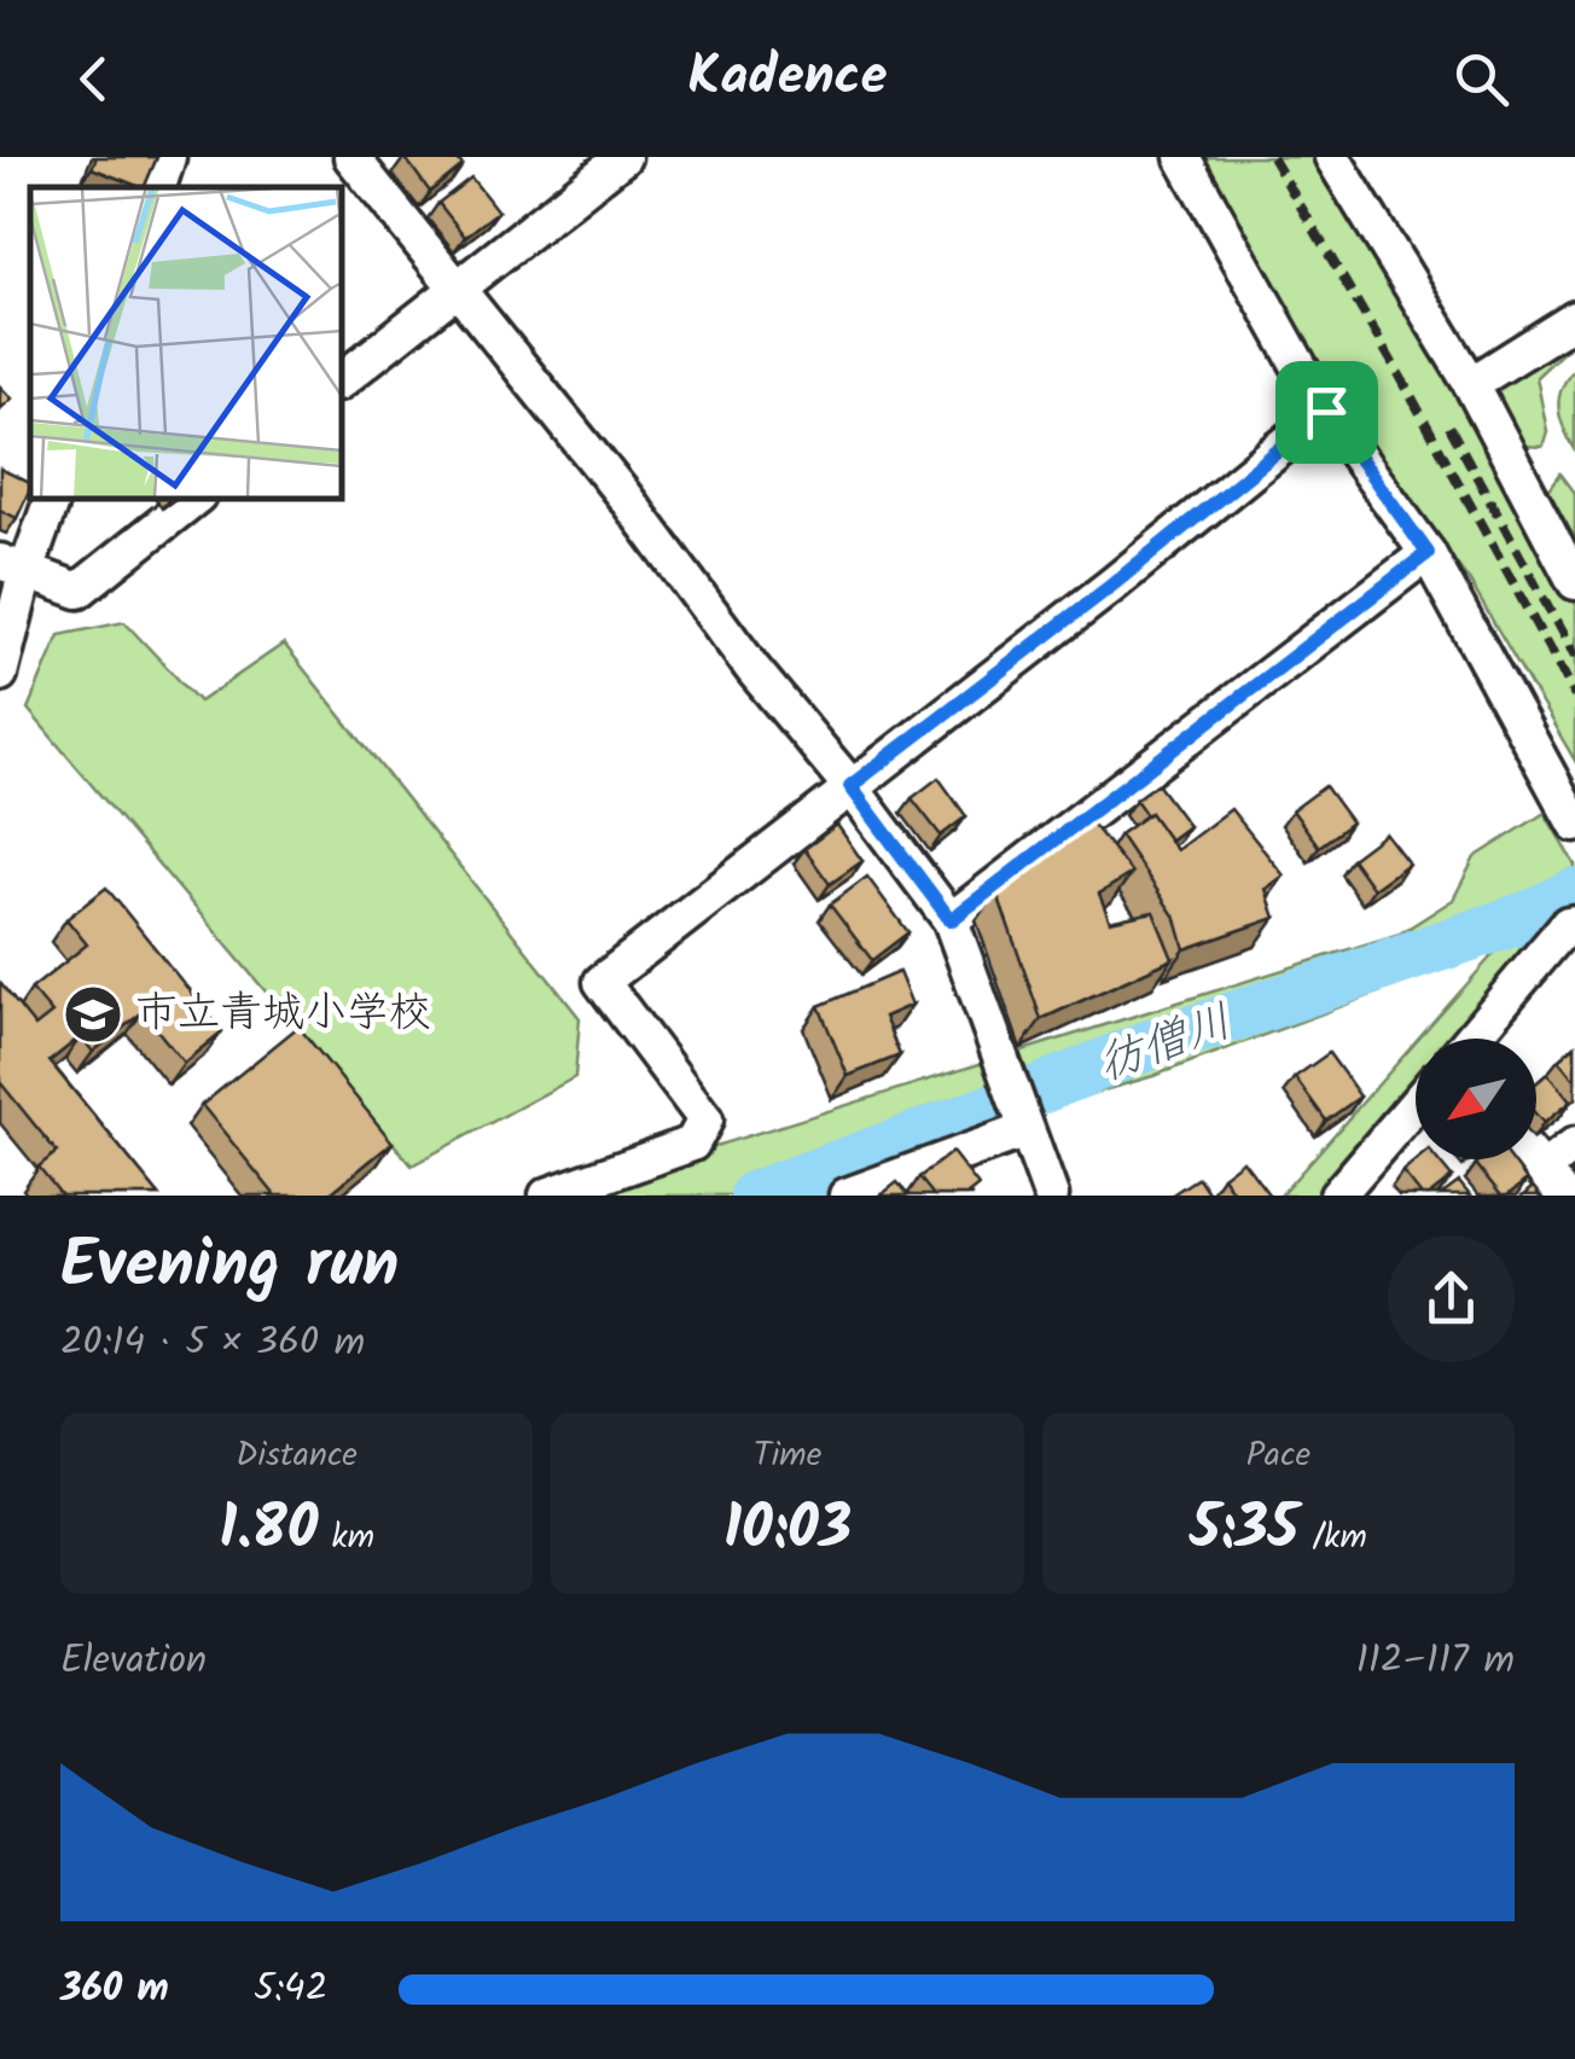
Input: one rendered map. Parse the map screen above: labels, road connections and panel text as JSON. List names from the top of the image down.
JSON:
{
  "water": ["彷僧川"],
  "places": {
    "school or university": ["市立青城小学校"]
  },
  "north": "bottom left",
  "page": {
    "header": "Kadence",
    "heading": ["Evening run", "20:14 · 5 × 360 m"],
    "stats": [
      ["Distance", "1.80 km"],
      ["Time", "10:03"],
      ["Pace", "5:35 /km"]
    ],
    "chart": ["Elevation", "112–117 m"],
    "list": [
      {
        "name": "360 m",
        "note": "5:42"
      }
    ]
  }
}
